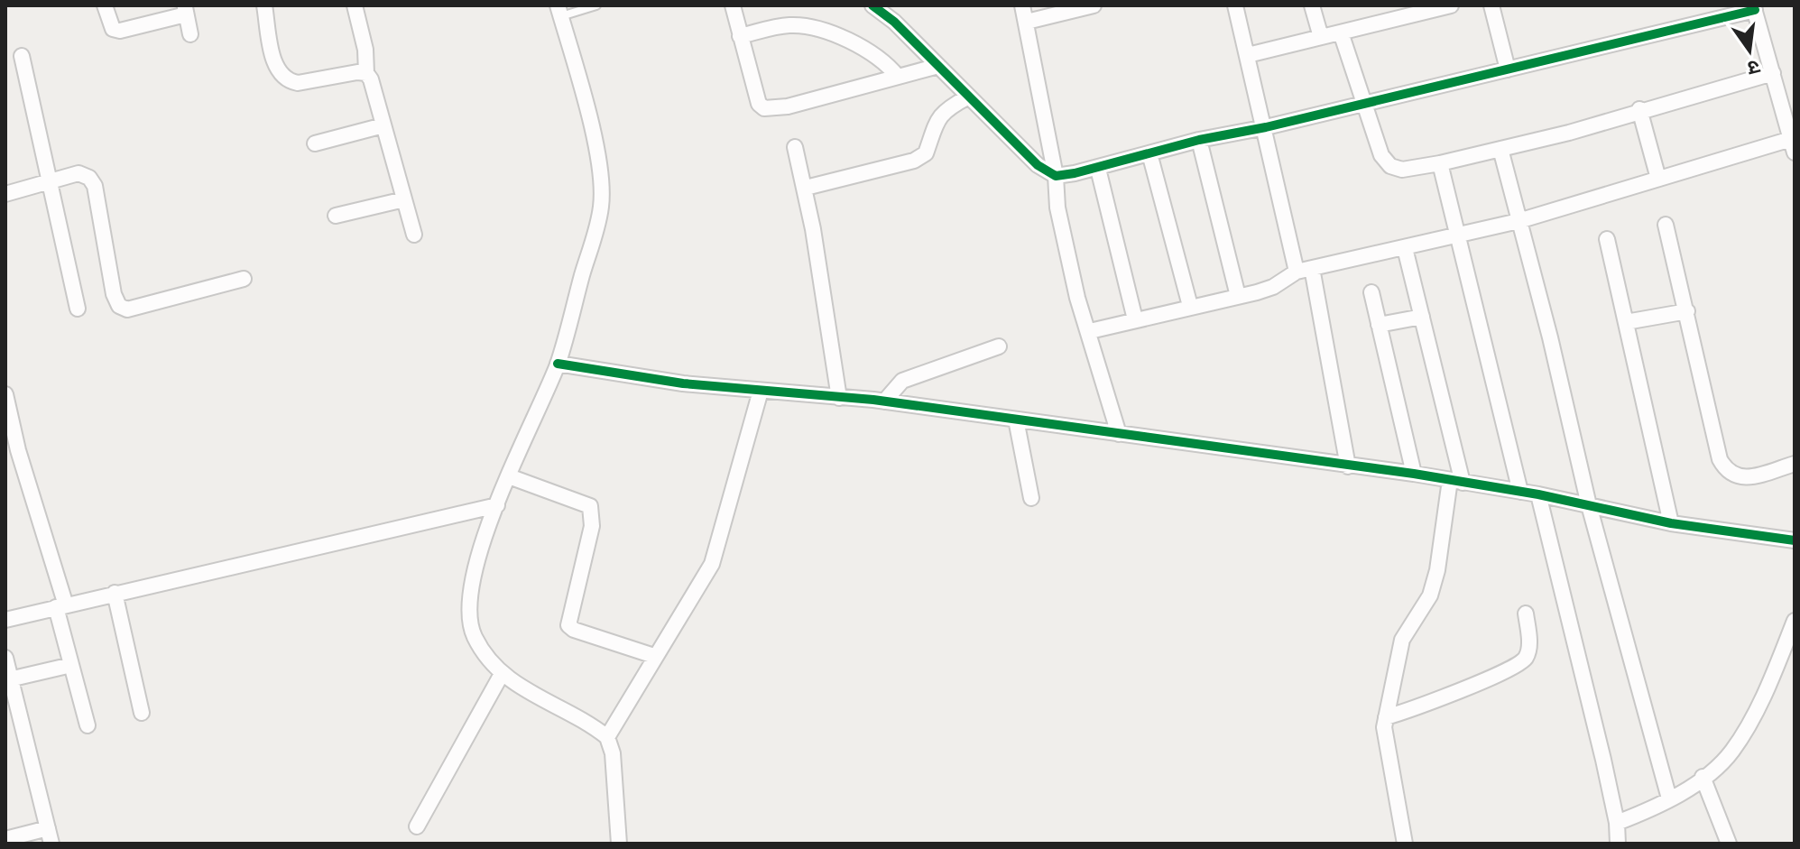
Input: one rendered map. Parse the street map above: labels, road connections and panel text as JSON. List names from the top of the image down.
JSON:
{
  "north": "bottom"
}
